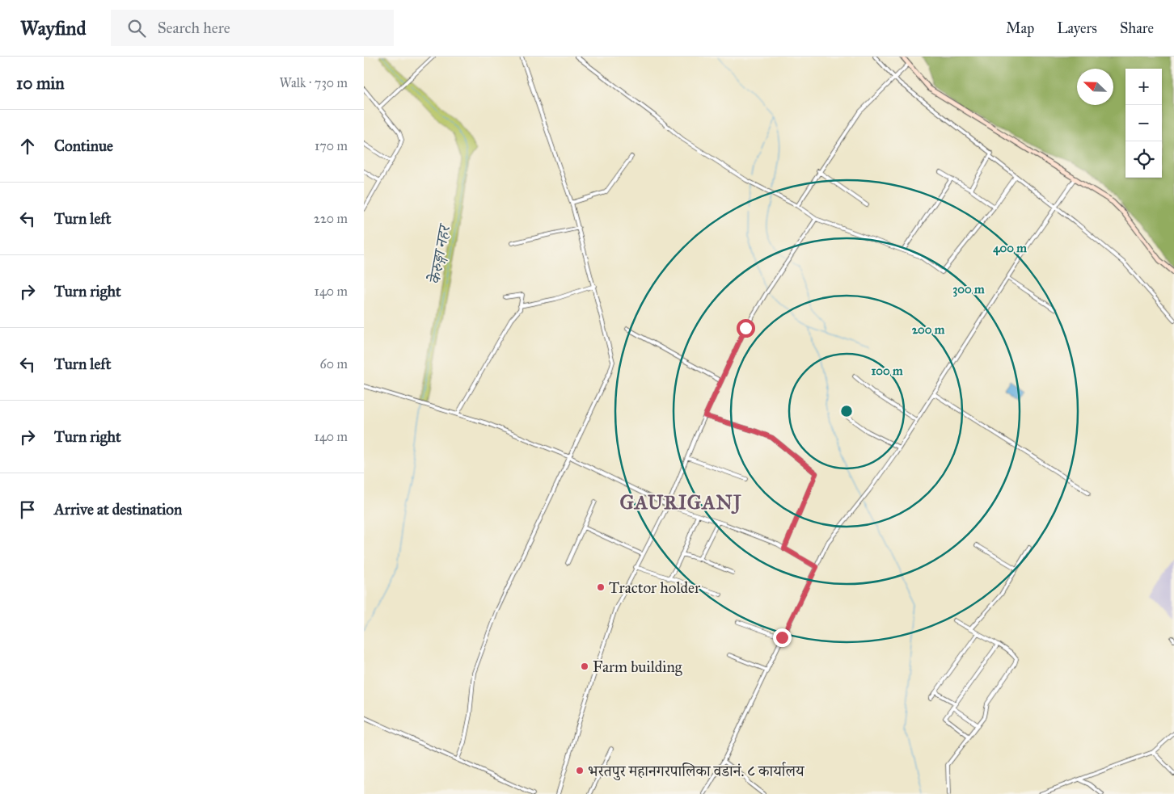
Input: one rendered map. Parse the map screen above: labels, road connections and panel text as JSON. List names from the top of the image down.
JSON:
{
  "districts": ["GAURIGANJ"],
  "water": ["केेरुङ्गा नहर"],
  "places": ["Tractor holder", "Farm building", "भरतपुर महानगरपालिका वडानं. ८ कार्यालय"],
  "north": "top left",
  "page": {
    "header": "Wayfind",
    "search": "Search here",
    "nav": ["Map", "Layers", "Share"],
    "heading": ["10 min", "Walk · 730 m"],
    "map_buttons": ["+", "−"],
    "list": [
      ["Continue", "170 m"],
      ["Turn left", "220 m"],
      ["Turn right", "140 m"],
      ["Turn left", "60 m"],
      ["Turn right", "140 m"],
      "Arrive at destination"
    ]
  },
  "rings": [
    "400 m",
    "300 m",
    "200 m",
    "100 m"
  ]
}
